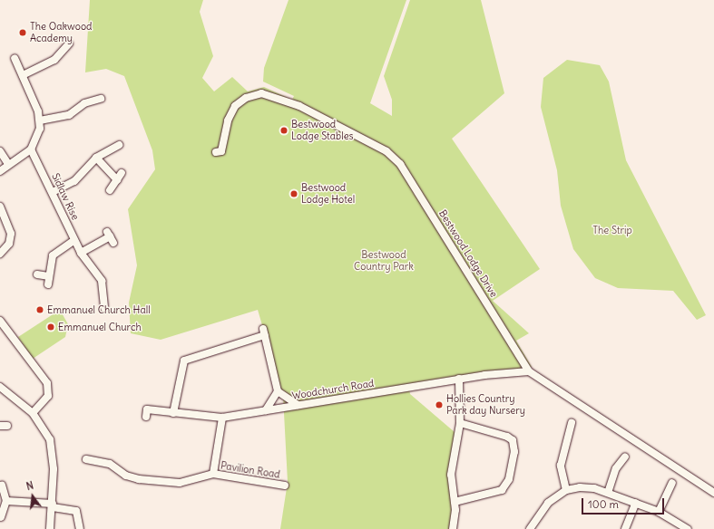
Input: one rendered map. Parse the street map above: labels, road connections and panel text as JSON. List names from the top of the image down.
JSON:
{
  "streets": {
    "street": [
      "Sidlaw Rise",
      "Bestwood Lodge Drive",
      "Woodchurch Road",
      "Pavilion Road"
    ]
  },
  "crossings": [
    ["Bestwood Lodge Drive", "Woodchurch Road"],
    ["Woodchurch Road", "Pavilion Road"]
  ],
  "parks": ["The Strip", "Bestwood Country Park"],
  "places": [
    "The Oakwood Academy",
    "Bestwood Lodge Stables",
    "Bestwood Lodge Hotel",
    "Emmanuel Church Hall",
    "Emmanuel Church",
    "Hollies Country Park day Nursery"
  ],
  "scale_bar": "100 m",
  "north": "top"
}
